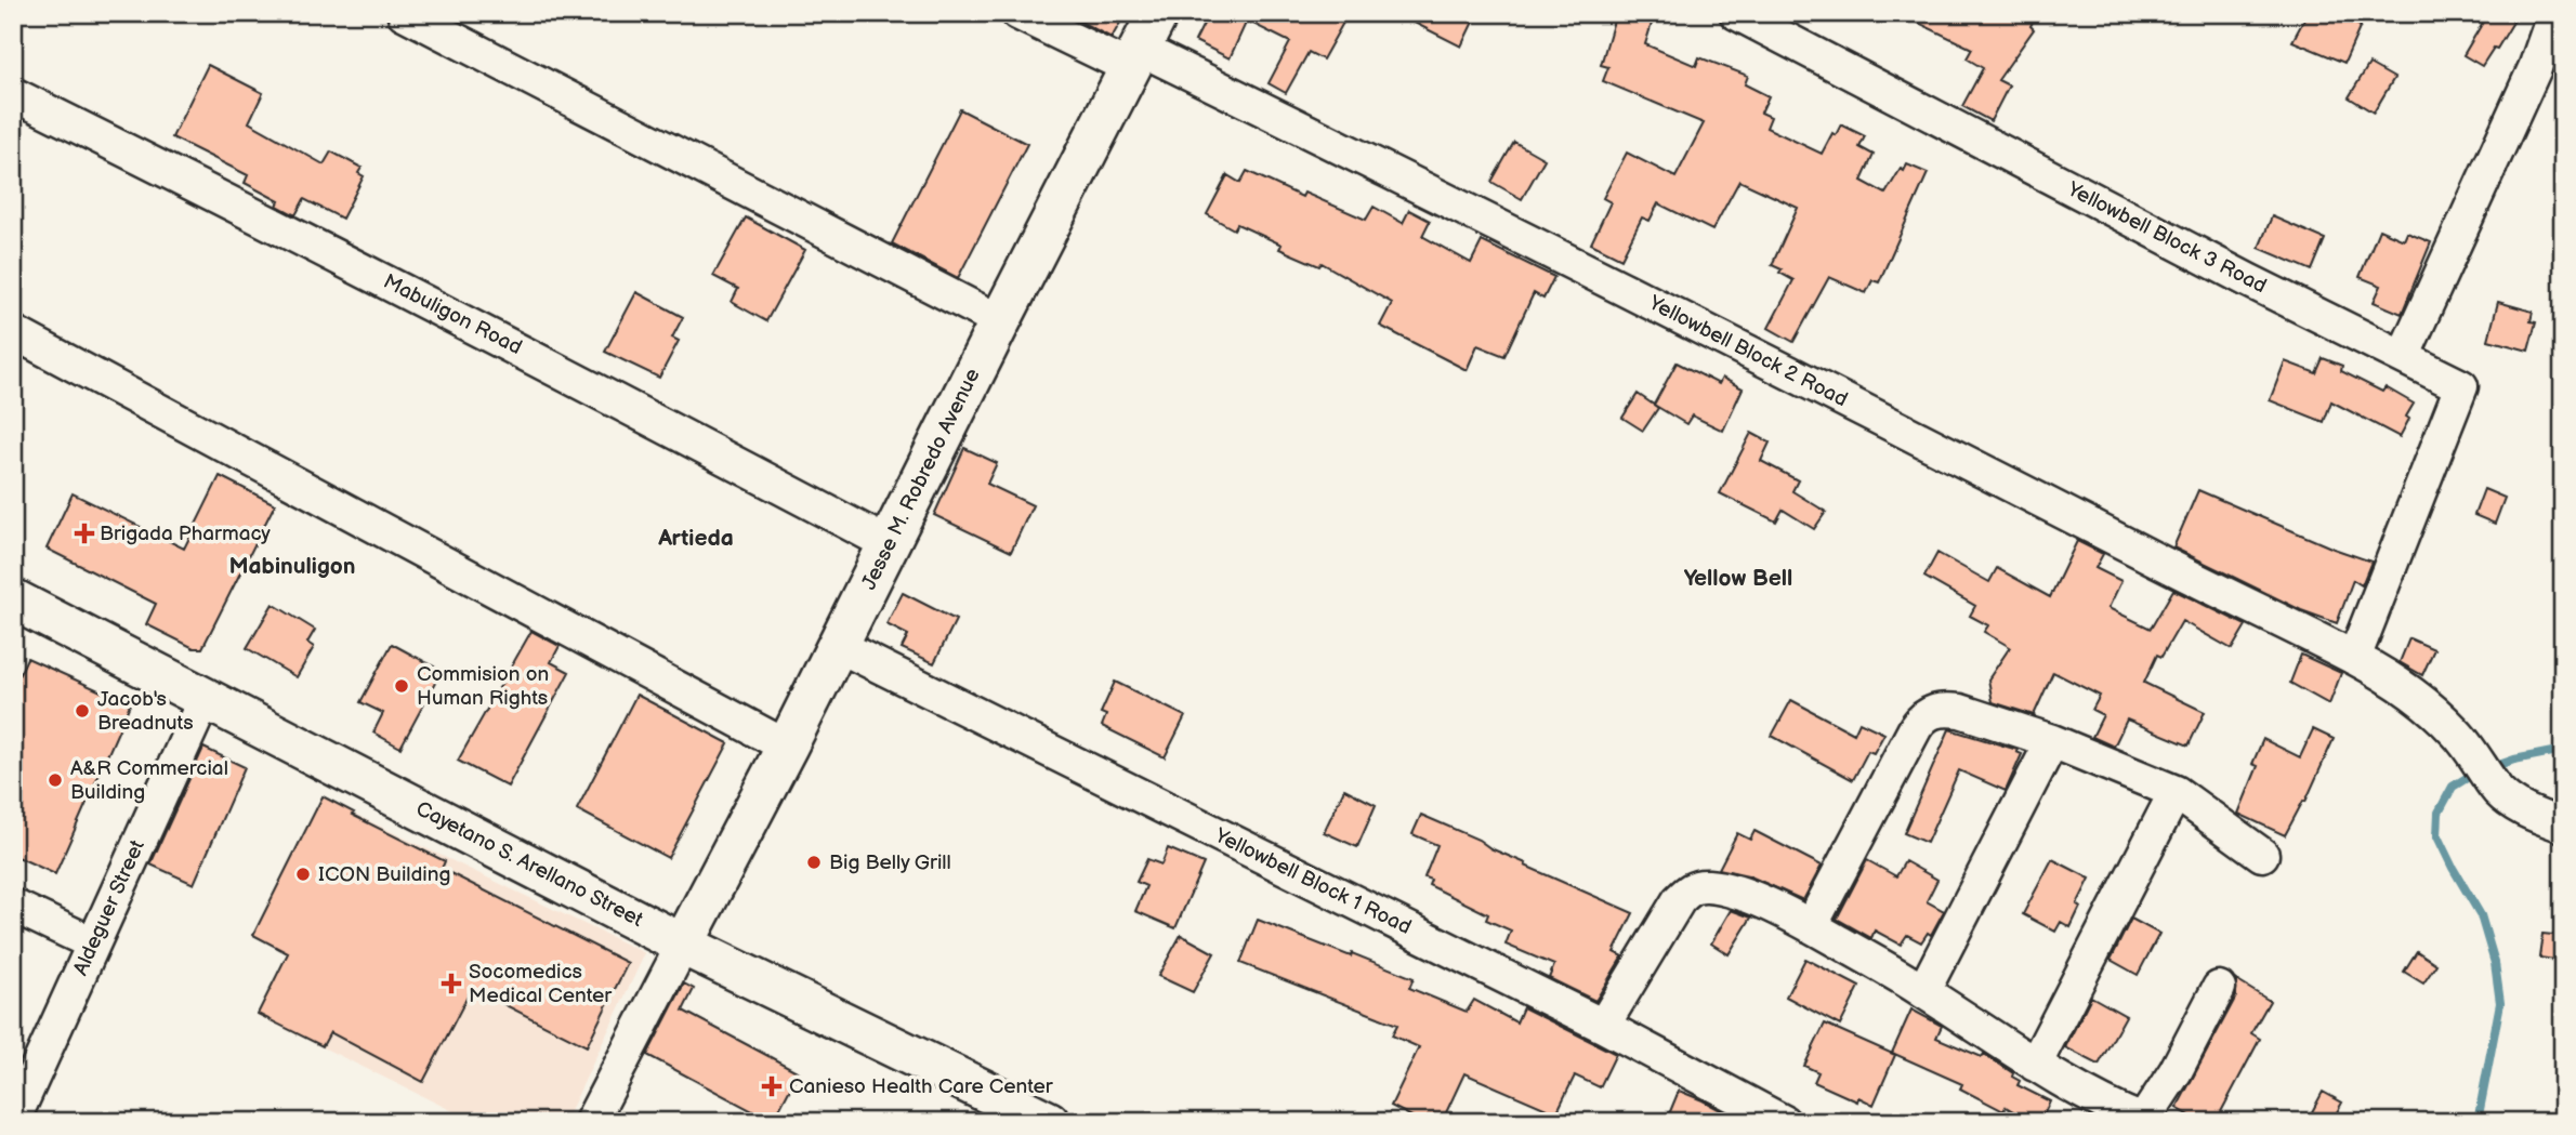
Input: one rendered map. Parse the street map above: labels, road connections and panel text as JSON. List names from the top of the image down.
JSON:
{
  "streets": {
    "main road": ["Jesse M. Robredo Avenue", "Cayetano S. Arellano Street"],
    "street": [
      "Yellowbell Block 3 Road",
      "Mabuligon Road",
      "Yellowbell Block 2 Road",
      "Yellowbell Block 1 Road",
      "Aldeguer Street"
    ]
  },
  "crossings": [
    ["Yellowbell Block 3 Road", "Yellowbell Block 2 Road"],
    ["Mabuligon Road", "Jesse M. Robredo Avenue"],
    ["Yellowbell Block 2 Road", "Jesse M. Robredo Avenue"],
    ["Jesse M. Robredo Avenue", "Cayetano S. Arellano Street"],
    ["Jesse M. Robredo Avenue", "Yellowbell Block 1 Road"],
    ["Cayetano S. Arellano Street", "Aldeguer Street"]
  ],
  "districts": ["Artieda", "Mabinuligon", "Yellow Bell"],
  "places": {
    "health": ["Brigada Pharmacy", "Socomedics Medical Center", "Canieso Health Care Center"],
    "other": [
      "Commision on Human Rights",
      "Jacob's Breadnuts",
      "A&R Commercial Building",
      "Big Belly Grill",
      "ICON Building"
    ]
  }
}
